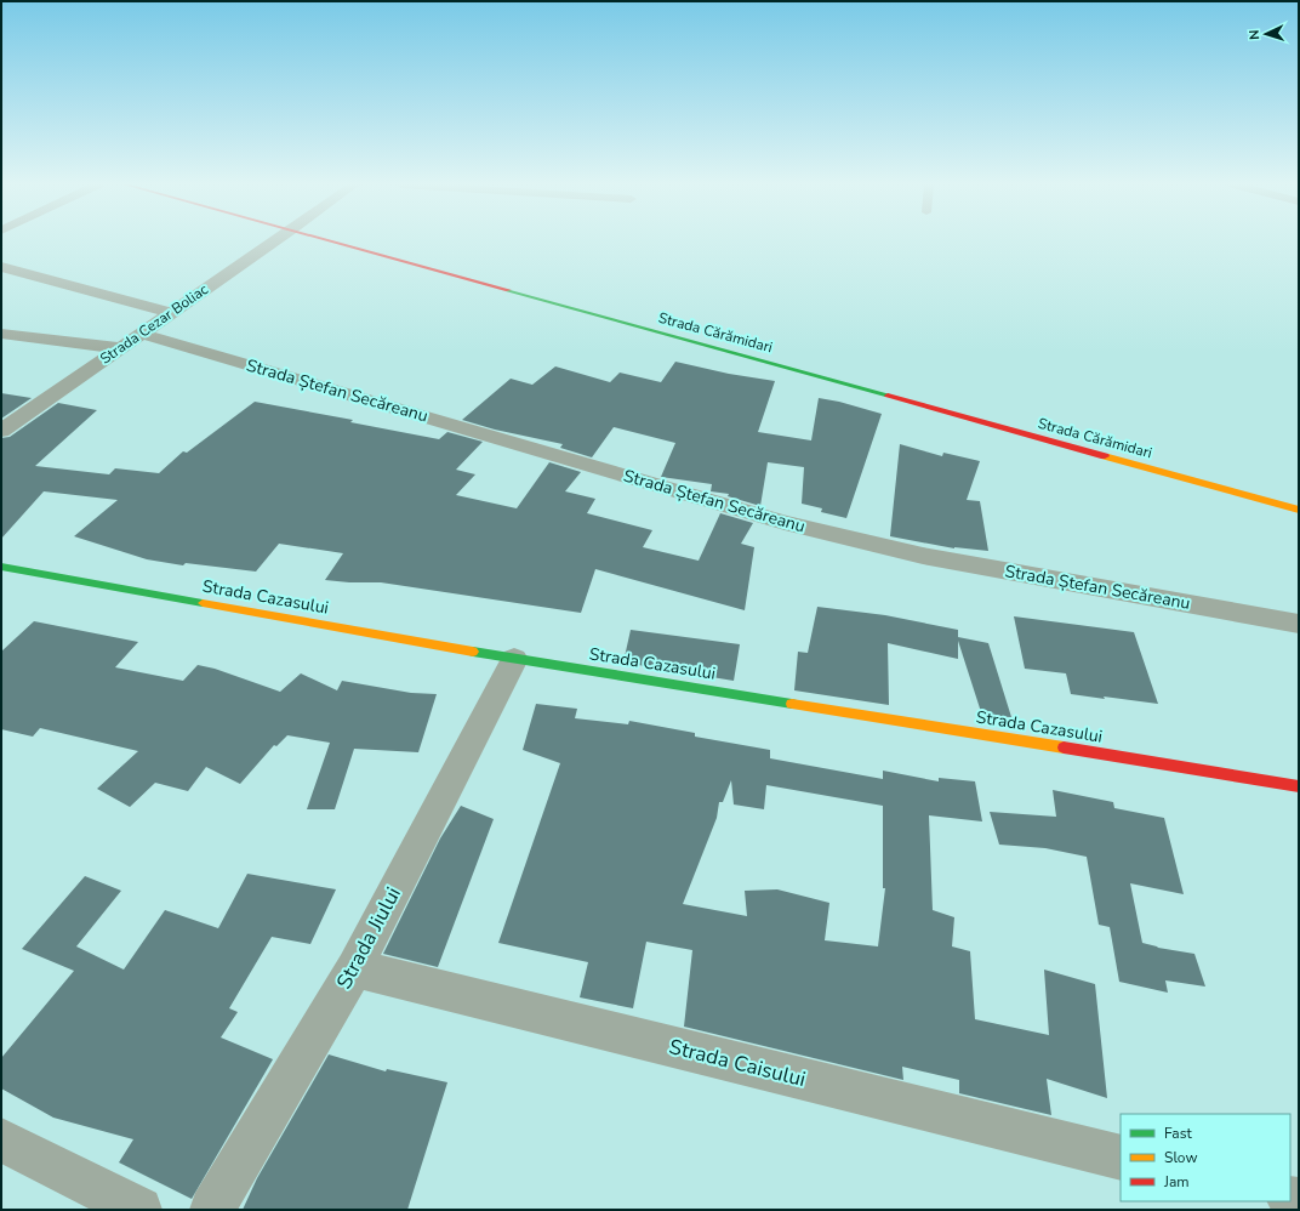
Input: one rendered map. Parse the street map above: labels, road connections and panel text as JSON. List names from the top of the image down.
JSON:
{
  "streets": {
    "street": [
      "Strada Cezar Boliac",
      "Strada Cărămidari",
      "Strada Ștefan Secăreanu",
      "Strada Cazasului",
      "Strada Jiului",
      "Strada Caisului"
    ]
  },
  "crossings": [
    ["Strada Cezar Boliac", "Strada Ștefan Secăreanu"],
    ["Strada Cazasului", "Strada Jiului"],
    ["Strada Jiului", "Strada Caisului"]
  ],
  "legend": ["Fast", "Slow", "Jam"],
  "north": "left"
}
